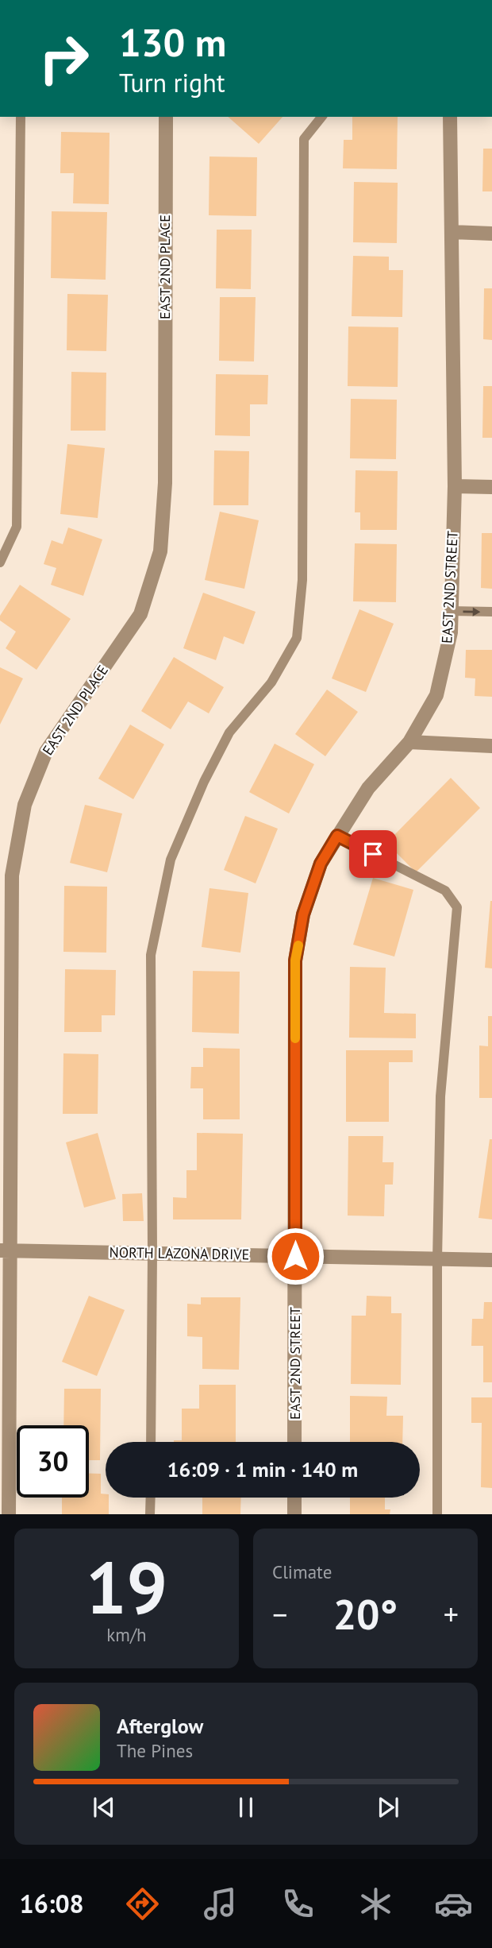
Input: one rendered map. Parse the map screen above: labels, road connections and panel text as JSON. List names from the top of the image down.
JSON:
{
  "streets": {
    "street": ["EAST 2ND PLACE", "EAST 2ND STREET", "NORTH LAZONA DRIVE"]
  },
  "crossings": [
    ["EAST 2ND PLACE", "NORTH LAZONA DRIVE"],
    ["EAST 2ND STREET", "NORTH LAZONA DRIVE"]
  ],
  "page": {
    "turn": ["130 m", "Turn right"],
    "limit": "30",
    "trip": "16:09 · 1 min · 140 m",
    "tile": [
      ["19", "km/h"],
      "Climate"
    ],
    "heat": ["−", "20°", "+"],
    "song": ["Afterglow", "The Pines"],
    "tabs": "16:08"
  }
}
